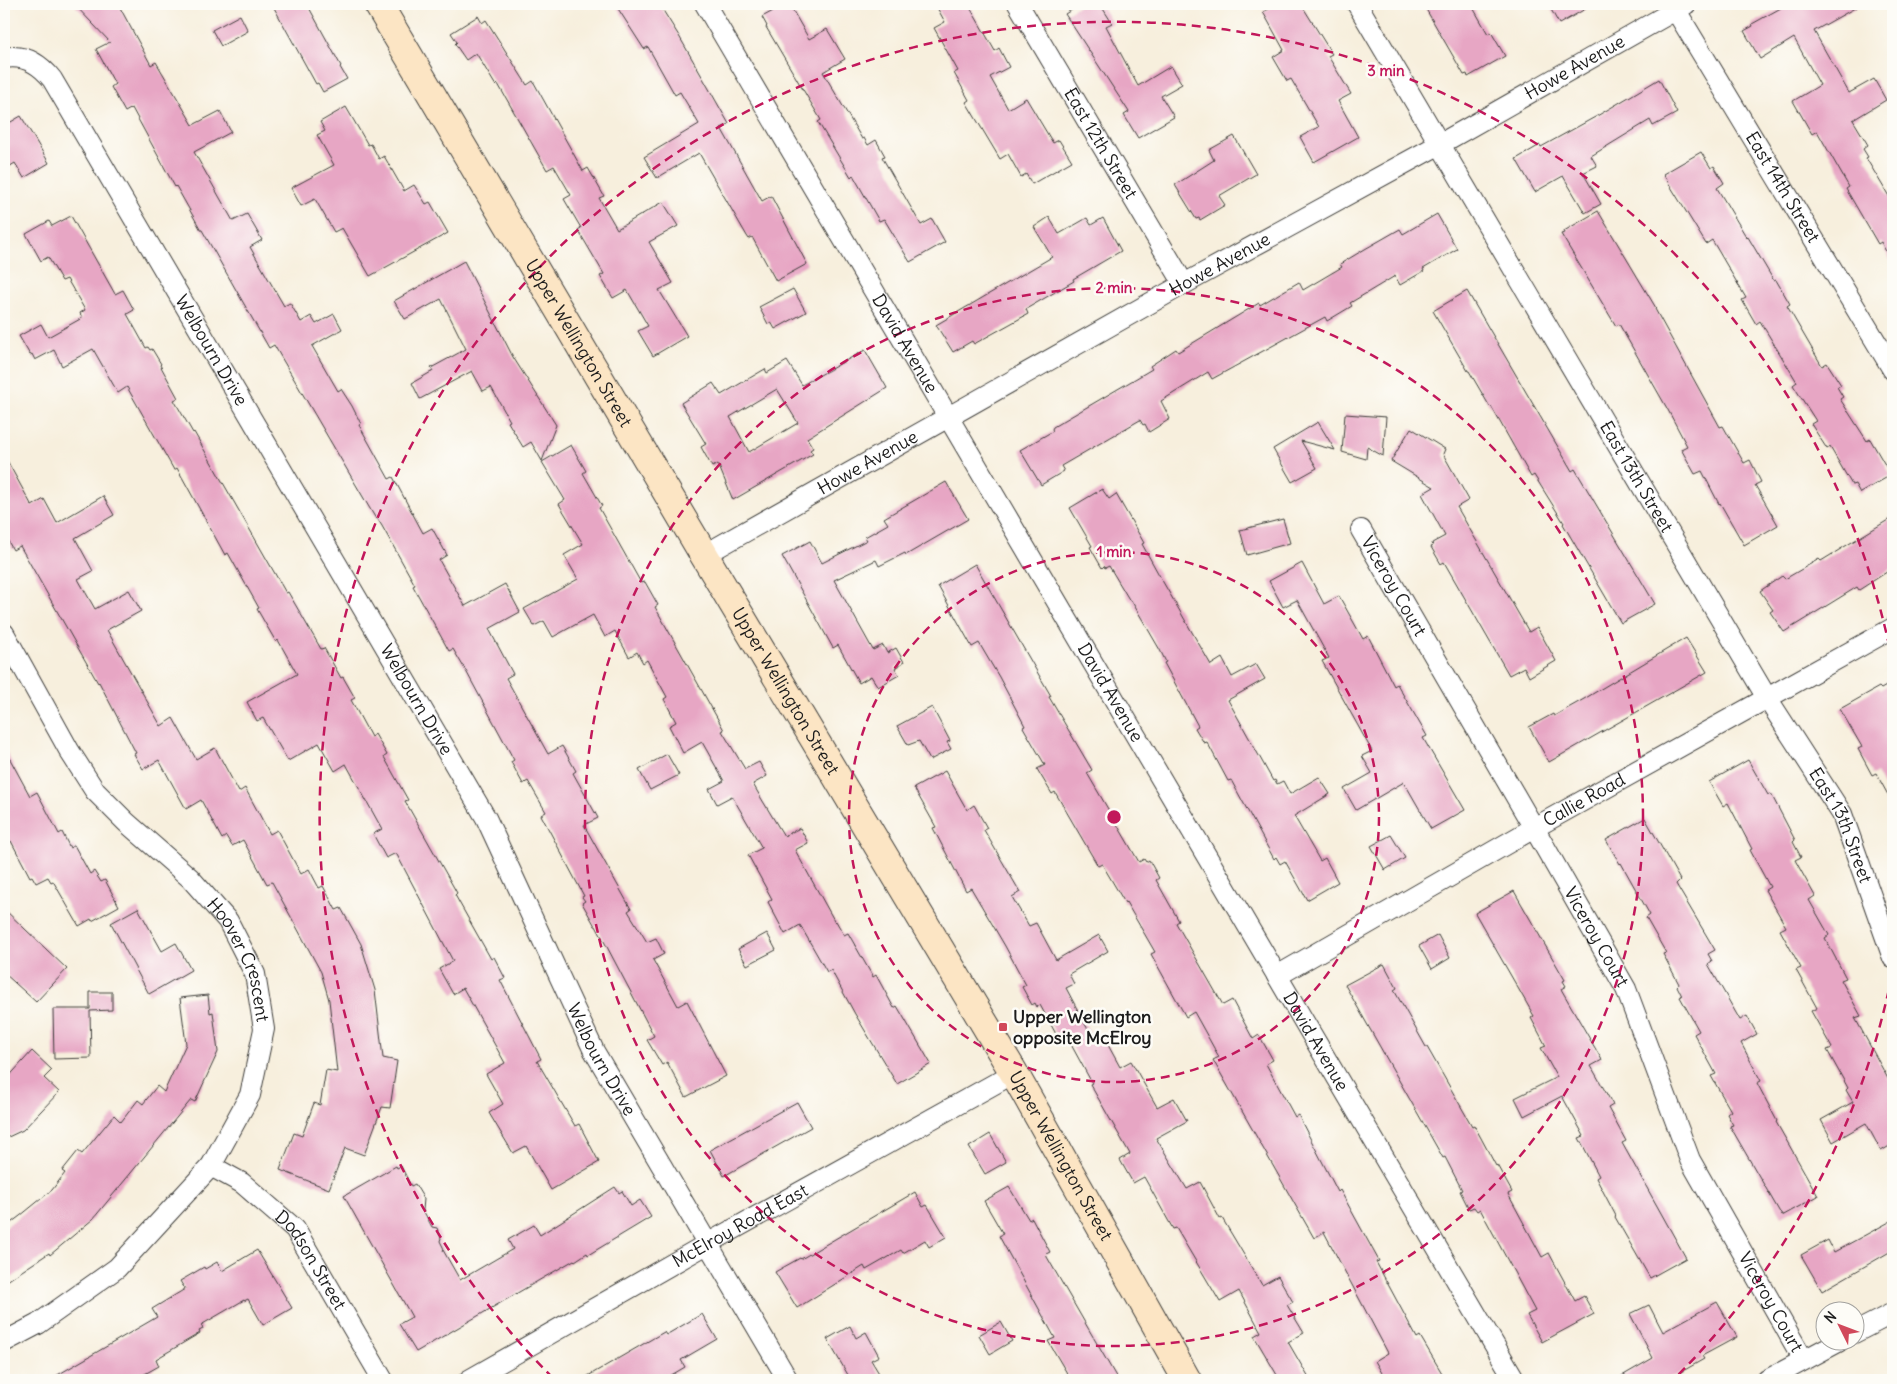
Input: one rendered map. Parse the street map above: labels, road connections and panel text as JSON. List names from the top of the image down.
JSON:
{
  "streets": {
    "main road": ["Upper Wellington Street"],
    "street": [
      "Howe Avenue",
      "East 12th Street",
      "East 14th Street",
      "David Avenue",
      "Welbourn Drive",
      "East 13th Street",
      "Viceroy Court",
      "Callie Road",
      "Hoover Crescent",
      "McElroy Road East",
      "Dodson Street"
    ]
  },
  "crossings": [
    ["Howe Avenue", "East 12th Street"],
    ["Howe Avenue", "East 14th Street"],
    ["Howe Avenue", "Upper Wellington Street"],
    ["Howe Avenue", "David Avenue"],
    ["Howe Avenue", "East 13th Street"],
    ["Upper Wellington Street", "McElroy Road East"],
    ["David Avenue", "Callie Road"],
    ["Welbourn Drive", "McElroy Road East"],
    ["East 13th Street", "Callie Road"],
    ["Viceroy Court", "Callie Road"],
    ["Hoover Crescent", "Dodson Street"]
  ],
  "places": {
    "transit": ["Upper Wellington opposite McElroy"]
  },
  "north": "top left",
  "rings": ["3 min", "2 min", "1 min"]
}
